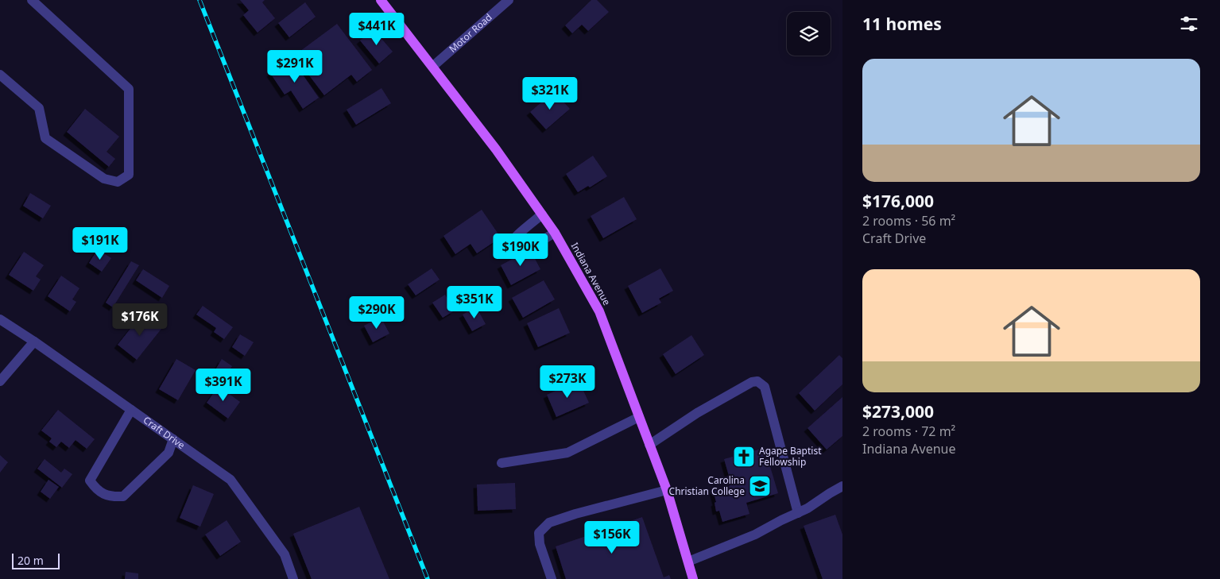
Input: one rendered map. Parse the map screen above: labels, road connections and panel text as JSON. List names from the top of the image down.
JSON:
{
  "streets": {
    "main road": ["Indiana Avenue"],
    "street": ["Motor Road", "Craft Drive"]
  },
  "crossings": [
    ["Motor Road", "Indiana Avenue"]
  ],
  "places": {
    "church": ["Agape Baptist Fellowship"],
    "school or university": ["Carolina Christian College"]
  },
  "scale_bar": "20 m",
  "page": {
    "heading": "11 homes",
    "price": [
      "$441K",
      "$291K",
      "$321K",
      "$191K",
      "$190K",
      "$351K",
      "$290K",
      "$176K",
      "$273K",
      "$391K",
      "$156K"
    ],
    "list": [
      {
        "name": "$176,000",
        "note": "2 rooms · 56 m² · Craft Drive"
      },
      {
        "name": "$273,000",
        "note": "2 rooms · 72 m² · Indiana Avenue"
      }
    ],
    "scale": "20 m"
  }
}
